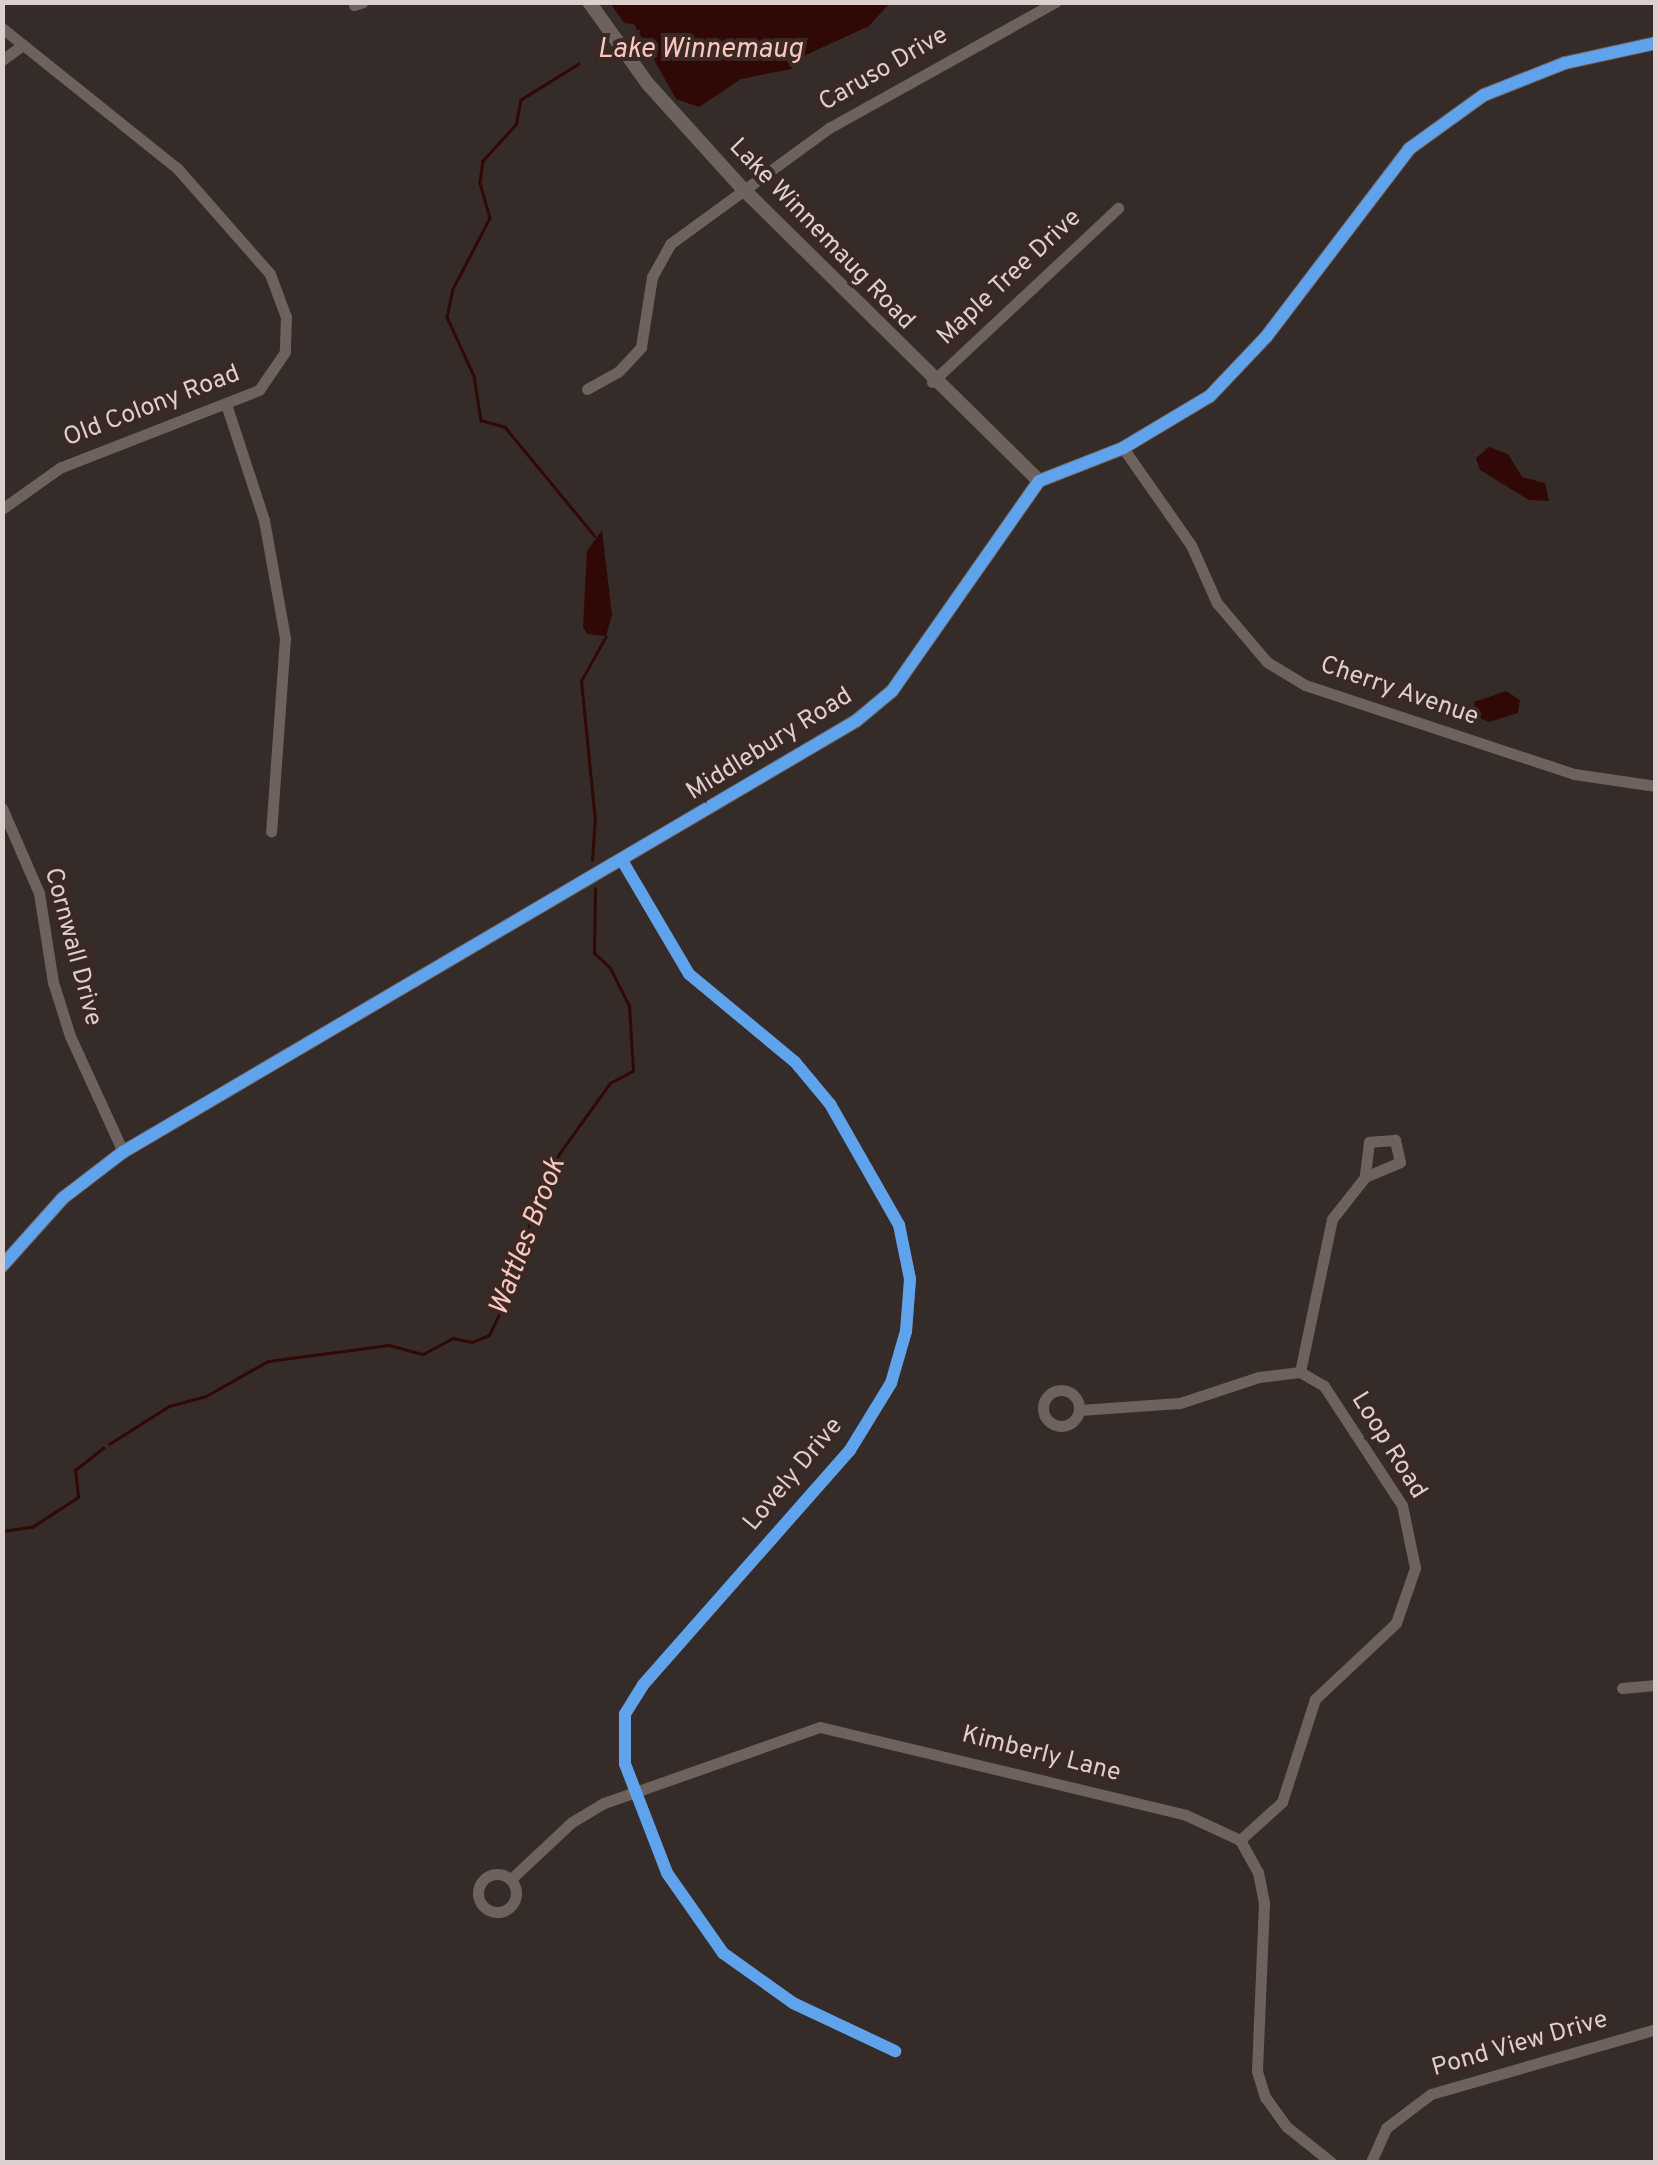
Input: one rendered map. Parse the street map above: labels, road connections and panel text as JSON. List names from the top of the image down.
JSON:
{
  "streets": {
    "street": [
      "Caruso Drive",
      "Lake Winnemaug Road",
      "Maple Tree Drive",
      "Old Colony Road",
      "Cherry Avenue",
      "Middlebury Road",
      "Cornwall Drive",
      "Loop Road",
      "Lovely Drive",
      "Kimberly Lane",
      "Pond View Drive"
    ]
  },
  "crossings": [
    ["Caruso Drive", "Lake Winnemaug Road"],
    ["Lake Winnemaug Road", "Maple Tree Drive"],
    ["Lake Winnemaug Road", "Middlebury Road"],
    ["Middlebury Road", "Cornwall Drive"],
    ["Middlebury Road", "Lovely Drive"],
    ["Loop Road", "Kimberly Lane"],
    ["Lovely Drive", "Kimberly Lane"]
  ],
  "water": ["Lake Winnemaug", "Wattles Brook"]
}
